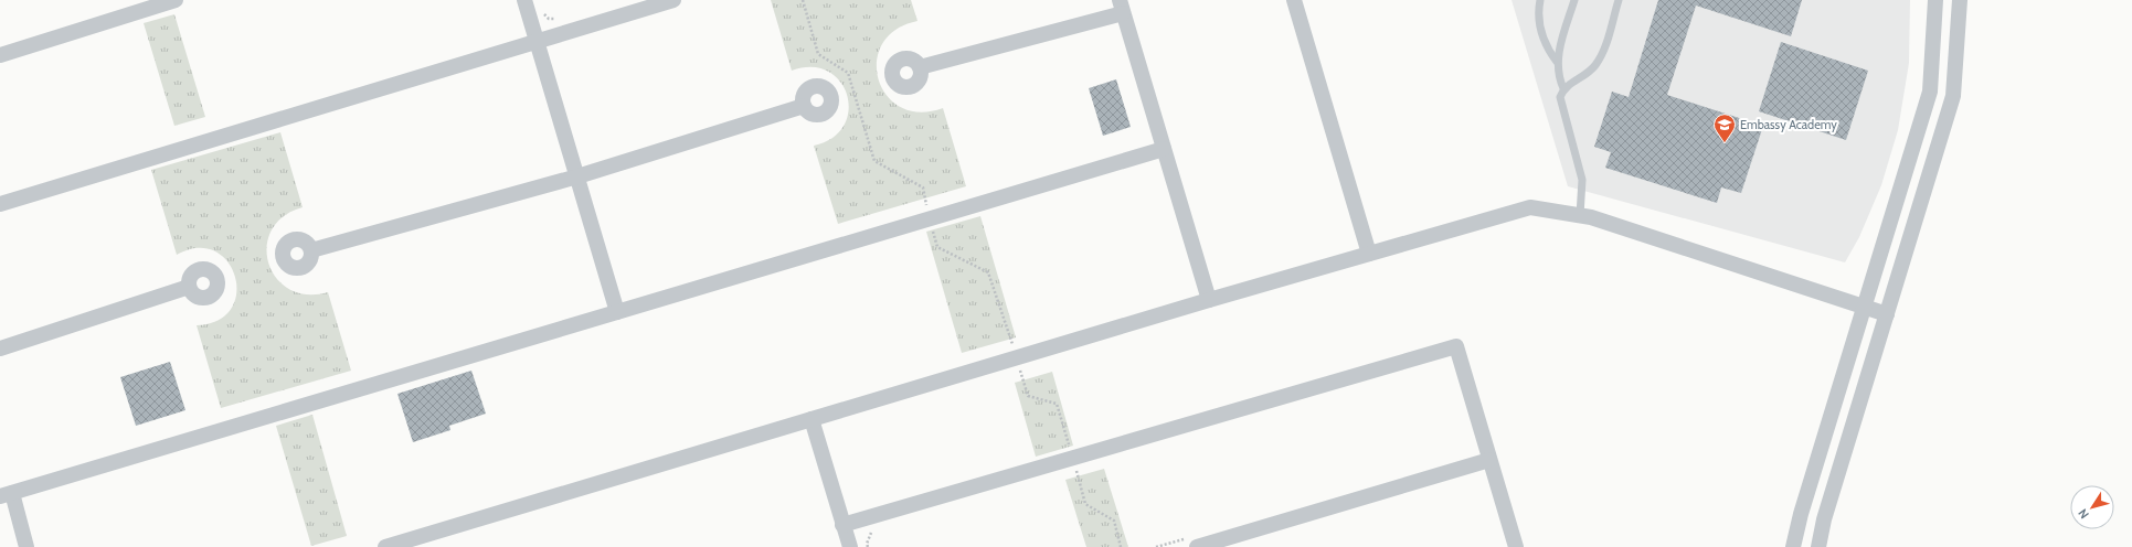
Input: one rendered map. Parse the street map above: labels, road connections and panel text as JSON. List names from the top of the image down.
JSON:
{
  "places": {
    "school or university": ["Embassy Academy"]
  },
  "north": "bottom left"
}
